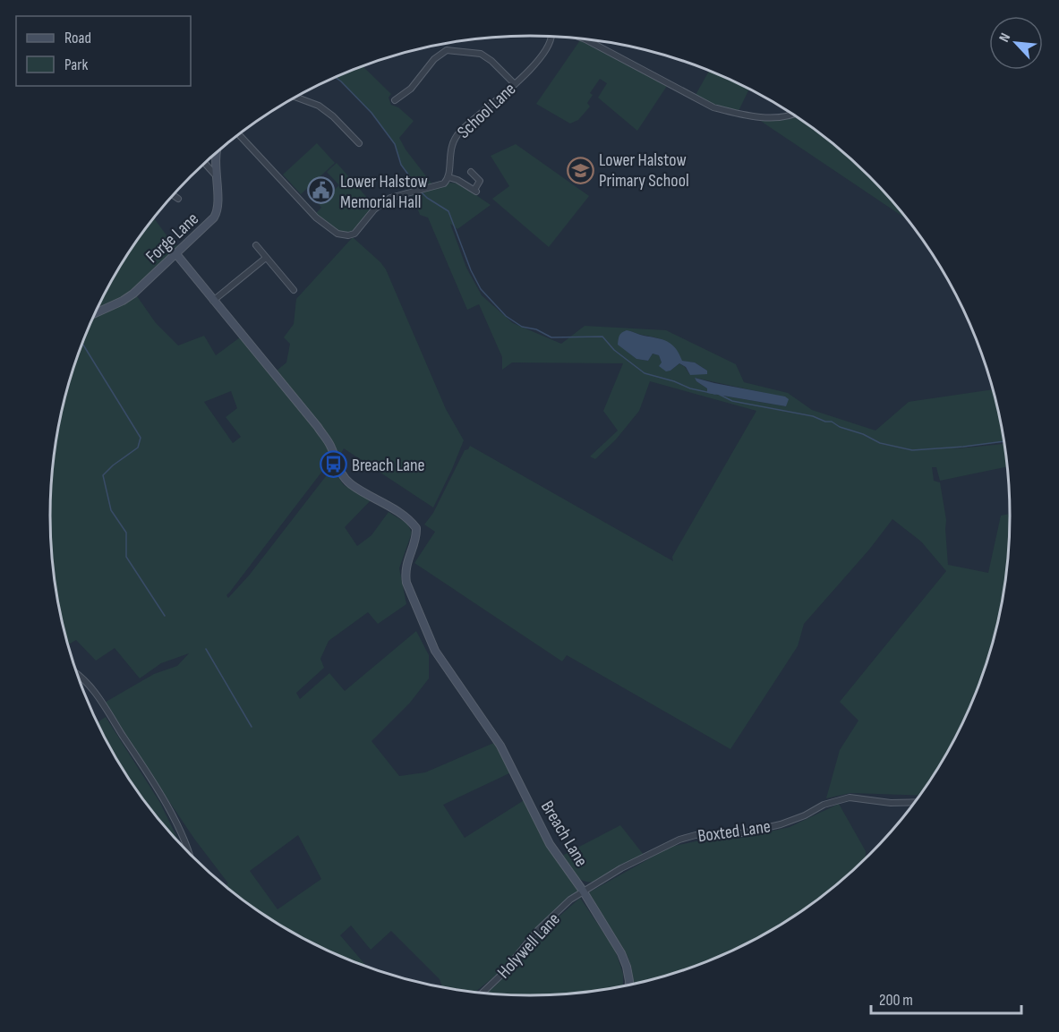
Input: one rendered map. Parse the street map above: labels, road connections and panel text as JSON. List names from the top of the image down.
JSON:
{
  "streets": {
    "street": [
      "School Lane",
      "Forge Lane",
      "Boxted Lane",
      "Breach Lane",
      "Holywell Lane"
    ]
  },
  "crossings": [
    ["Forge Lane", "Breach Lane"],
    ["Boxted Lane", "Breach Lane"],
    ["Boxted Lane", "Holywell Lane"],
    ["Breach Lane", "Holywell Lane"]
  ],
  "places": {
    "school or university": ["Lower Halstow Primary School"],
    "public building": ["Lower Halstow Memorial Hall"],
    "bus stop": ["Breach Lane"]
  },
  "legend": ["Road", "Park"],
  "scale_bar": "200 m",
  "north": "top left"
}
